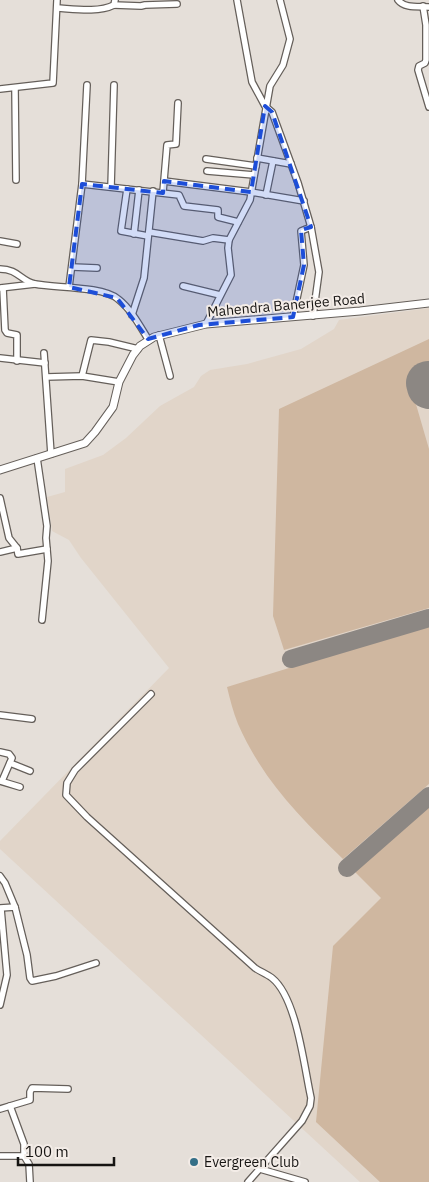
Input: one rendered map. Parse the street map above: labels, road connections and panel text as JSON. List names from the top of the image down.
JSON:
{
  "streets": {
    "street": ["Mahendra Banerjee Road"]
  },
  "places": ["Evergreen Club"],
  "scale_bar": "100 m"
}
